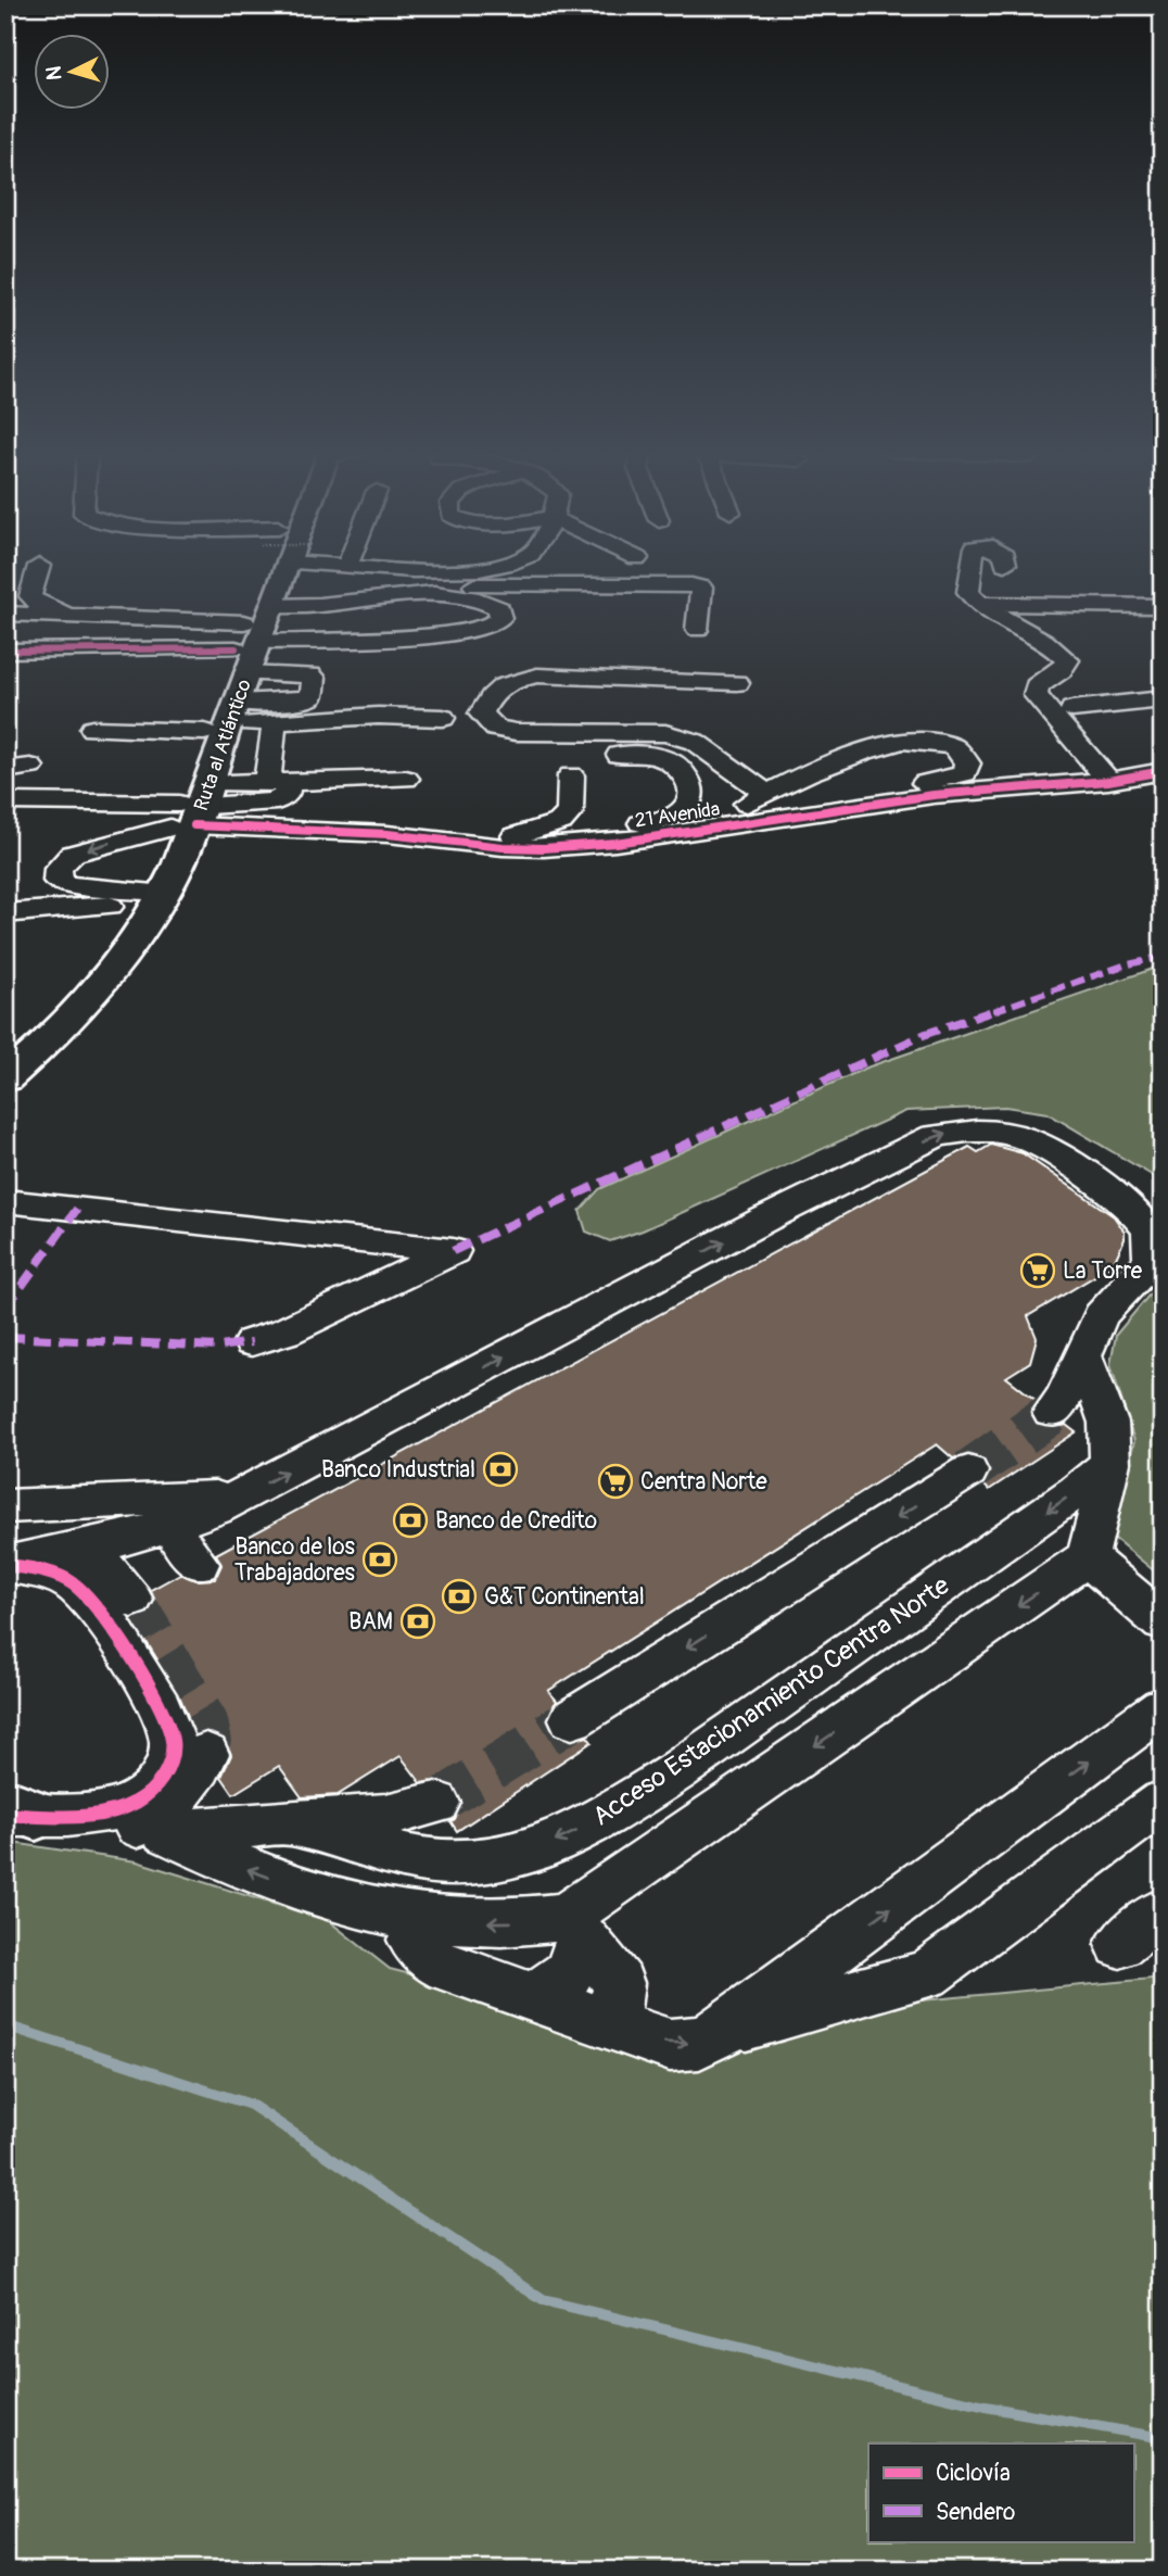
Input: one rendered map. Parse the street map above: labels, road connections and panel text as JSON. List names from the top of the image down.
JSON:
{
  "streets": {
    "highway": ["Ruta al Atlántico"],
    "street": ["21 Avenida", "Acceso Estacionamiento Centra Norte"]
  },
  "crossings": [
    ["Ruta al Atlántico", "21 Avenida"]
  ],
  "places": {
    "supermarket": ["La Torre", "Centra Norte"],
    "bank": [
      "Banco Industrial",
      "Banco de Credito",
      "Banco de los Trabajadores",
      "G&T Continental",
      "BAM"
    ]
  },
  "legend": ["Ciclovía", "Sendero"],
  "north": "left"
}
